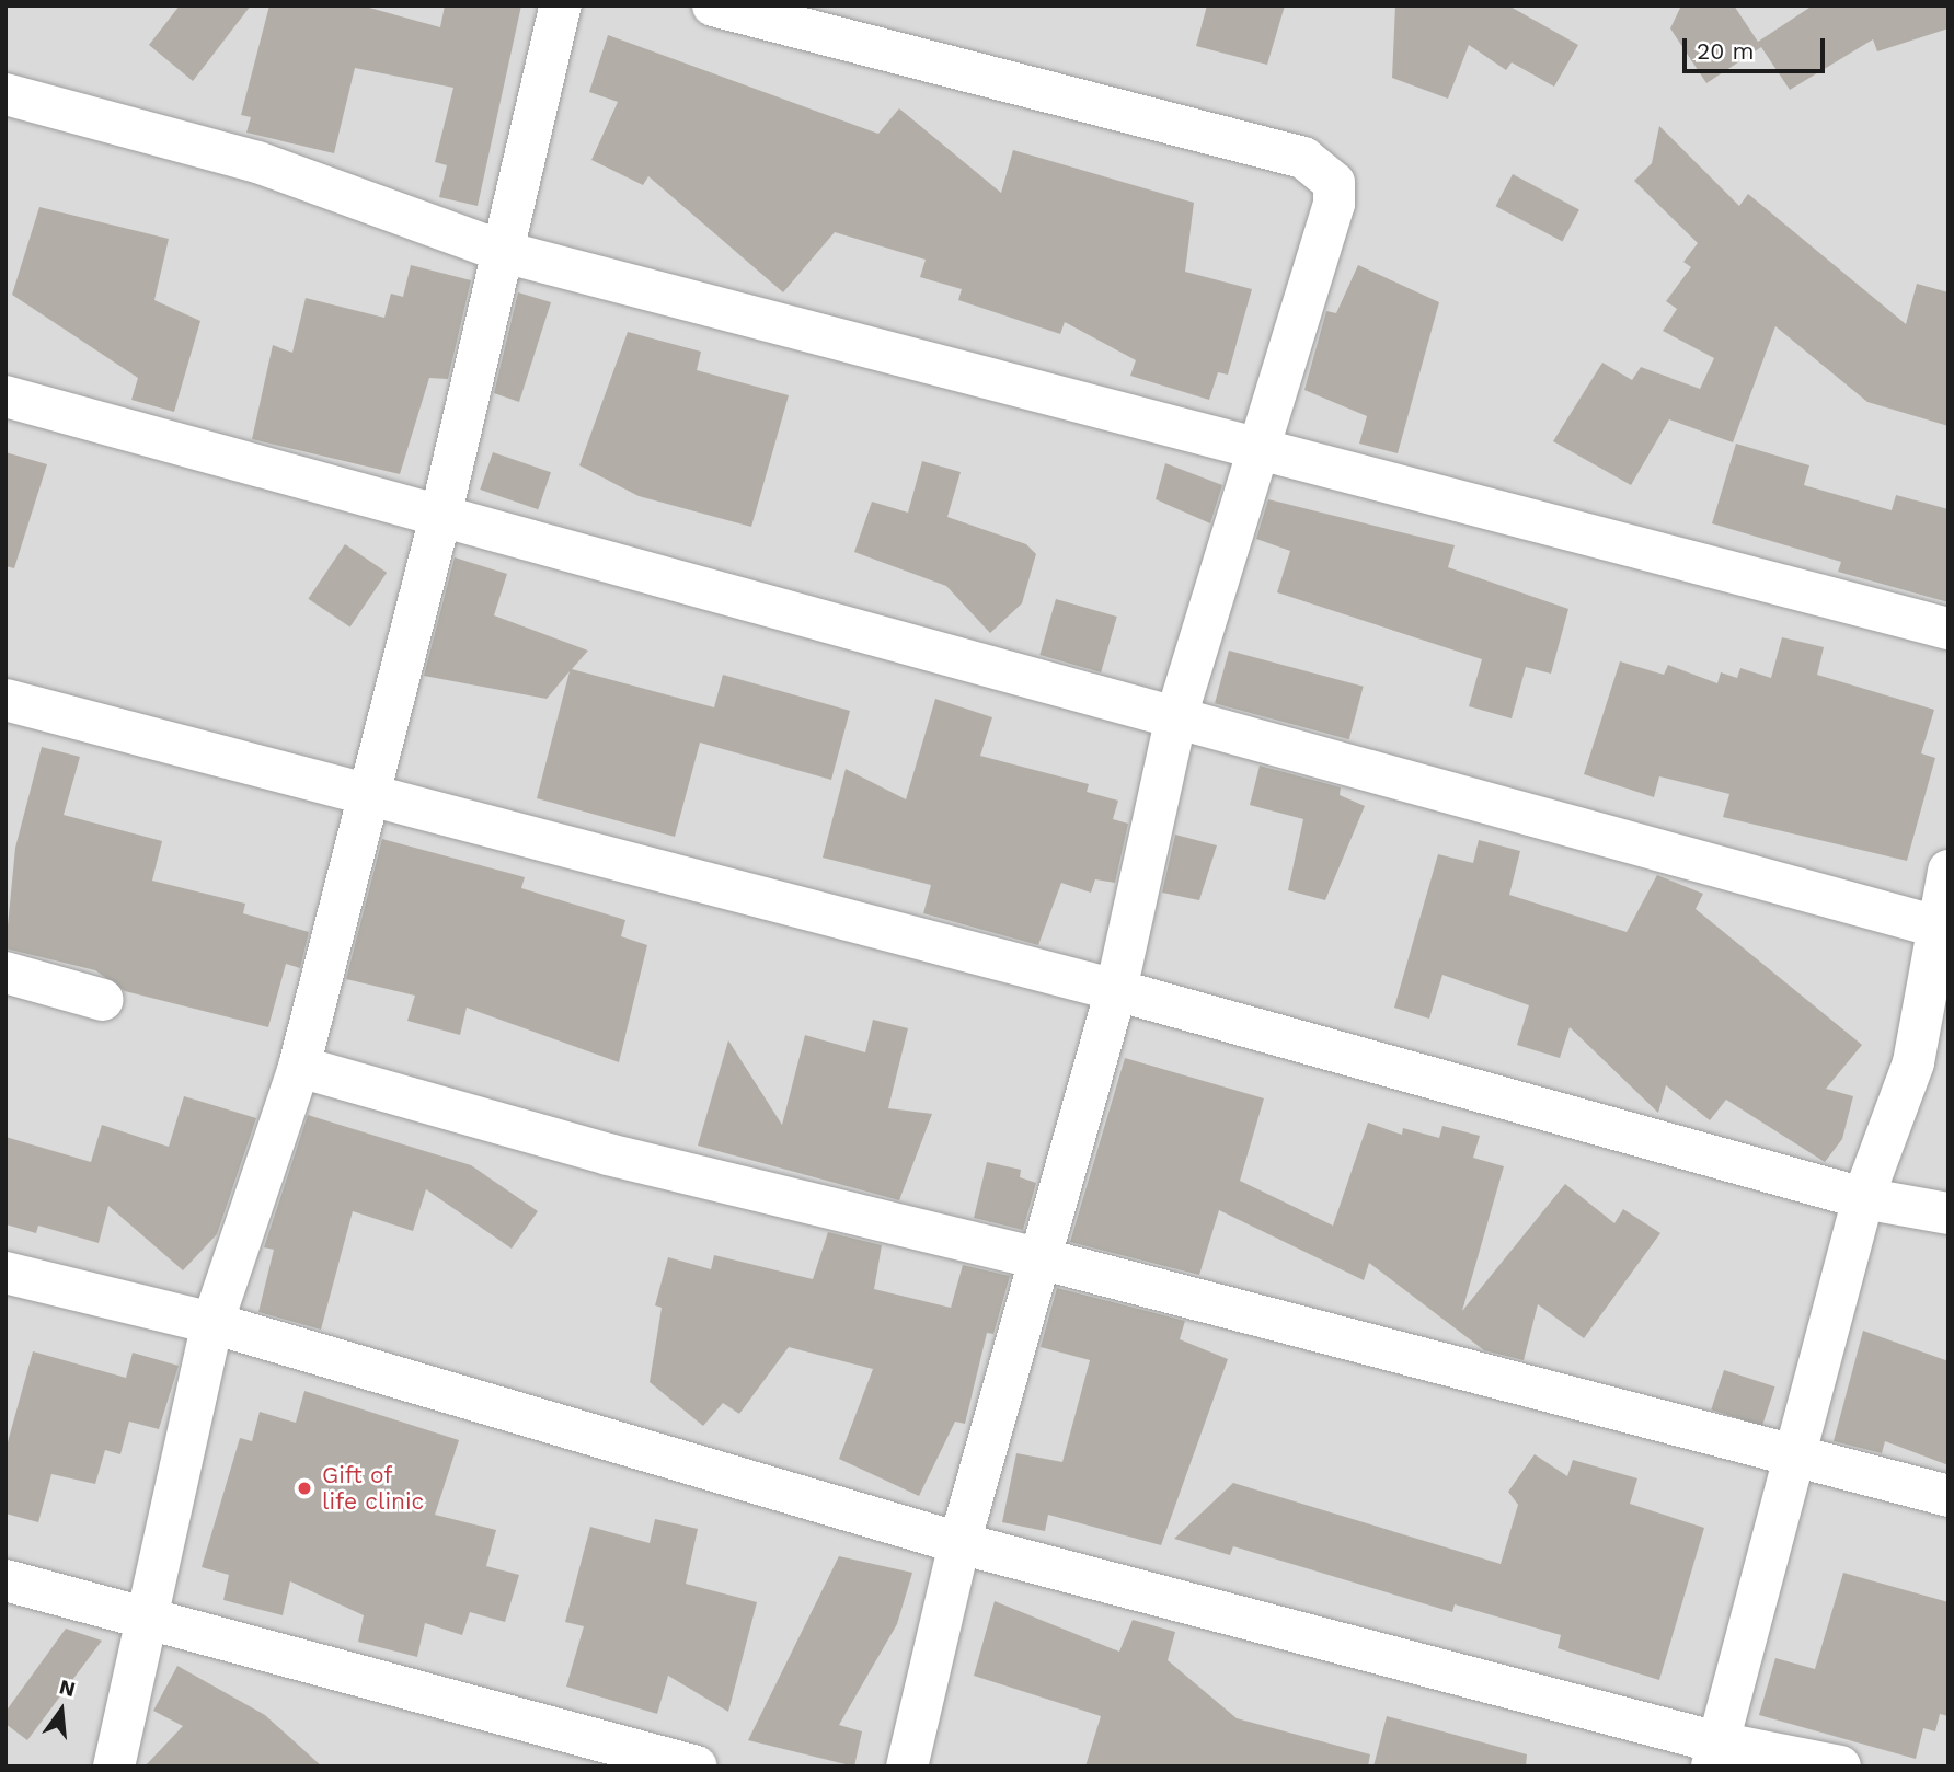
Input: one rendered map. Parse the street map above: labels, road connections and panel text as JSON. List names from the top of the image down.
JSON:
{
  "places": ["Gift of life clinic"],
  "scale_bar": "20 m",
  "north": "top"
}
